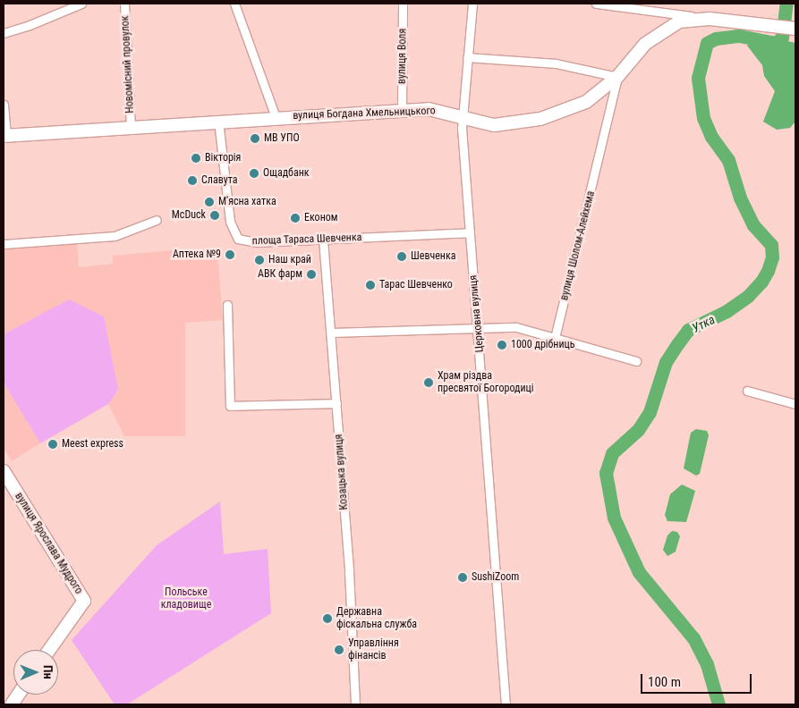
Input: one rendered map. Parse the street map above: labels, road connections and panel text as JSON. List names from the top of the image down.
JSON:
{
  "streets": {
    "main road": ["вулиця Богдана Хмельницького", "вулиця Ярослава Мудрого"],
    "street": [
      "вулиця Воля",
      "Новомісний провулок",
      "площа Тараса Шевченка",
      "вулиця Шолом-Алейхема",
      "Церковна вулиця",
      "Козацька вулиця"
    ]
  },
  "crossings": [
    ["вулиця Воля", "вулиця Богдана Хмельницького"],
    ["Новомісний провулок", "вулиця Богдана Хмельницького"],
    ["вулиця Богдана Хмельницького", "площа Тараса Шевченка"],
    ["вулиця Богдана Хмельницького", "вулиця Шолом-Алейхема"],
    ["вулиця Богдана Хмельницького", "Церковна вулиця"],
    ["площа Тараса Шевченка", "Церковна вулиця"],
    ["площа Тараса Шевченка", "Козацька вулиця"]
  ],
  "water": ["Утка"],
  "parks": ["Польське кладовище"],
  "places": [
    "МВ УПО",
    "Вікторія",
    "Ощадбанк",
    "Славута",
    "М'ясна хатка",
    "McDuck",
    "Економ",
    "Аптека №9",
    "Шевченка",
    "Наш край",
    "АВК фарм",
    "Тарас Шевченко",
    "1000 дрібниць",
    "Храм різдва пресвятої Богородиці",
    "Meest express",
    "SushiZoom",
    "Державна фіскальна служба",
    "Управління фінансів"
  ],
  "scale_bar": "100 m",
  "north": "right"
}
